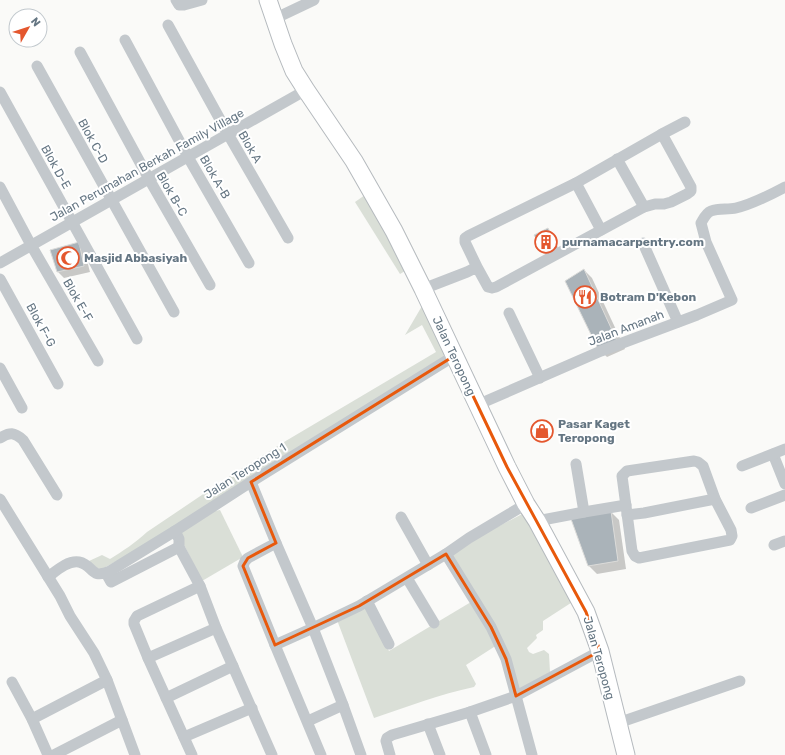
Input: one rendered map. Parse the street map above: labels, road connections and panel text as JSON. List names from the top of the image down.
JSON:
{
  "streets": {
    "main road": ["Jalan Teropong"],
    "street": [
      "Blok C-D",
      "Blok A",
      "Jalan Perumahan Berkah Family Village",
      "Blok D-E",
      "Blok A-B",
      "Blok B-C",
      "Blok E-F",
      "Blok F-G",
      "Jalan Amanah",
      "Jalan Teropong 1"
    ]
  },
  "crossings": [
    ["Blok C-D", "Jalan Perumahan Berkah Family Village"],
    ["Blok A", "Jalan Perumahan Berkah Family Village"],
    ["Jalan Perumahan Berkah Family Village", "Blok D-E"],
    ["Jalan Perumahan Berkah Family Village", "Blok A-B"],
    ["Jalan Perumahan Berkah Family Village", "Blok B-C"],
    ["Jalan Perumahan Berkah Family Village", "Blok E-F"],
    ["Jalan Perumahan Berkah Family Village", "Jalan Teropong"],
    ["Jalan Amanah", "Jalan Teropong"],
    ["Jalan Teropong", "Jalan Teropong 1"]
  ],
  "places": {
    "building": ["purnamacarpentry.com"],
    "mosque": ["Masjid Abbasiyah"],
    "restaurant": ["Botram D'Kebon"],
    "shop": ["Pasar Kaget Teropong"]
  },
  "north": "top right"
}
